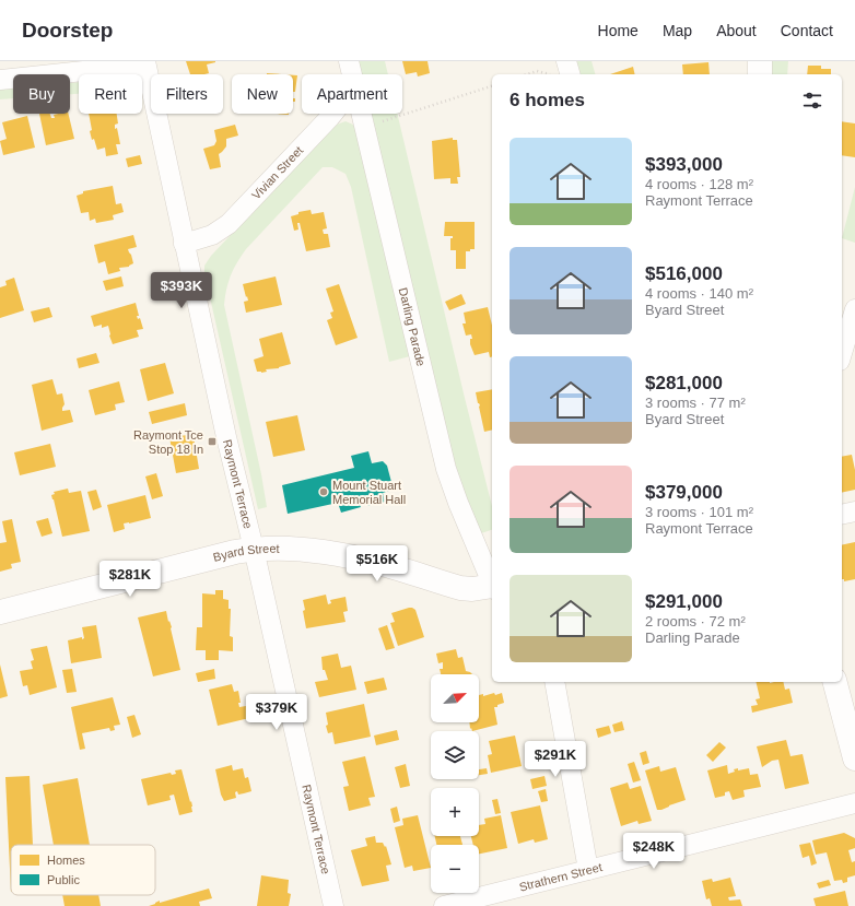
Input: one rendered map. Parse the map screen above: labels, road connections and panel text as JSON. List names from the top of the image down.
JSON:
{
  "streets": {
    "street": [
      "Vivian Street",
      "Darling Parade",
      "Raymont Terrace",
      "Byard Street",
      "Strathern Street"
    ]
  },
  "crossings": [
    ["Vivian Street", "Darling Parade"],
    ["Vivian Street", "Raymont Terrace"],
    ["Raymont Terrace", "Byard Street"]
  ],
  "places": {
    "transit": ["Raymont Tce Stop 18 In"],
    "other": ["Mount Stuart Memorial Hall"]
  },
  "legend": ["Homes", "Public"],
  "north": "top right",
  "page": {
    "header": "Doorstep",
    "nav": [
      "Home",
      "Map",
      "About",
      "Contact"
    ],
    "chip": [
      "Buy",
      "Rent",
      "Filters",
      "New",
      "Apartment"
    ],
    "heading": "6 homes",
    "list": [
      {
        "name": "$393,000",
        "note": "4 rooms · 128 m² · Raymont Terrace"
      },
      {
        "name": "$516,000",
        "note": "4 rooms · 140 m² · Byard Street"
      },
      {
        "name": "$281,000",
        "note": "3 rooms · 77 m² · Byard Street"
      },
      {
        "name": "$379,000",
        "note": "3 rooms · 101 m² · Raymont Terrace"
      },
      {
        "name": "$291,000",
        "note": "2 rooms · 72 m² · Darling Parade"
      }
    ],
    "price": [
      "$393K",
      "$516K",
      "$281K",
      "$379K",
      "$291K",
      "$248K"
    ],
    "map_buttons": ["+", "−"]
  }
}
